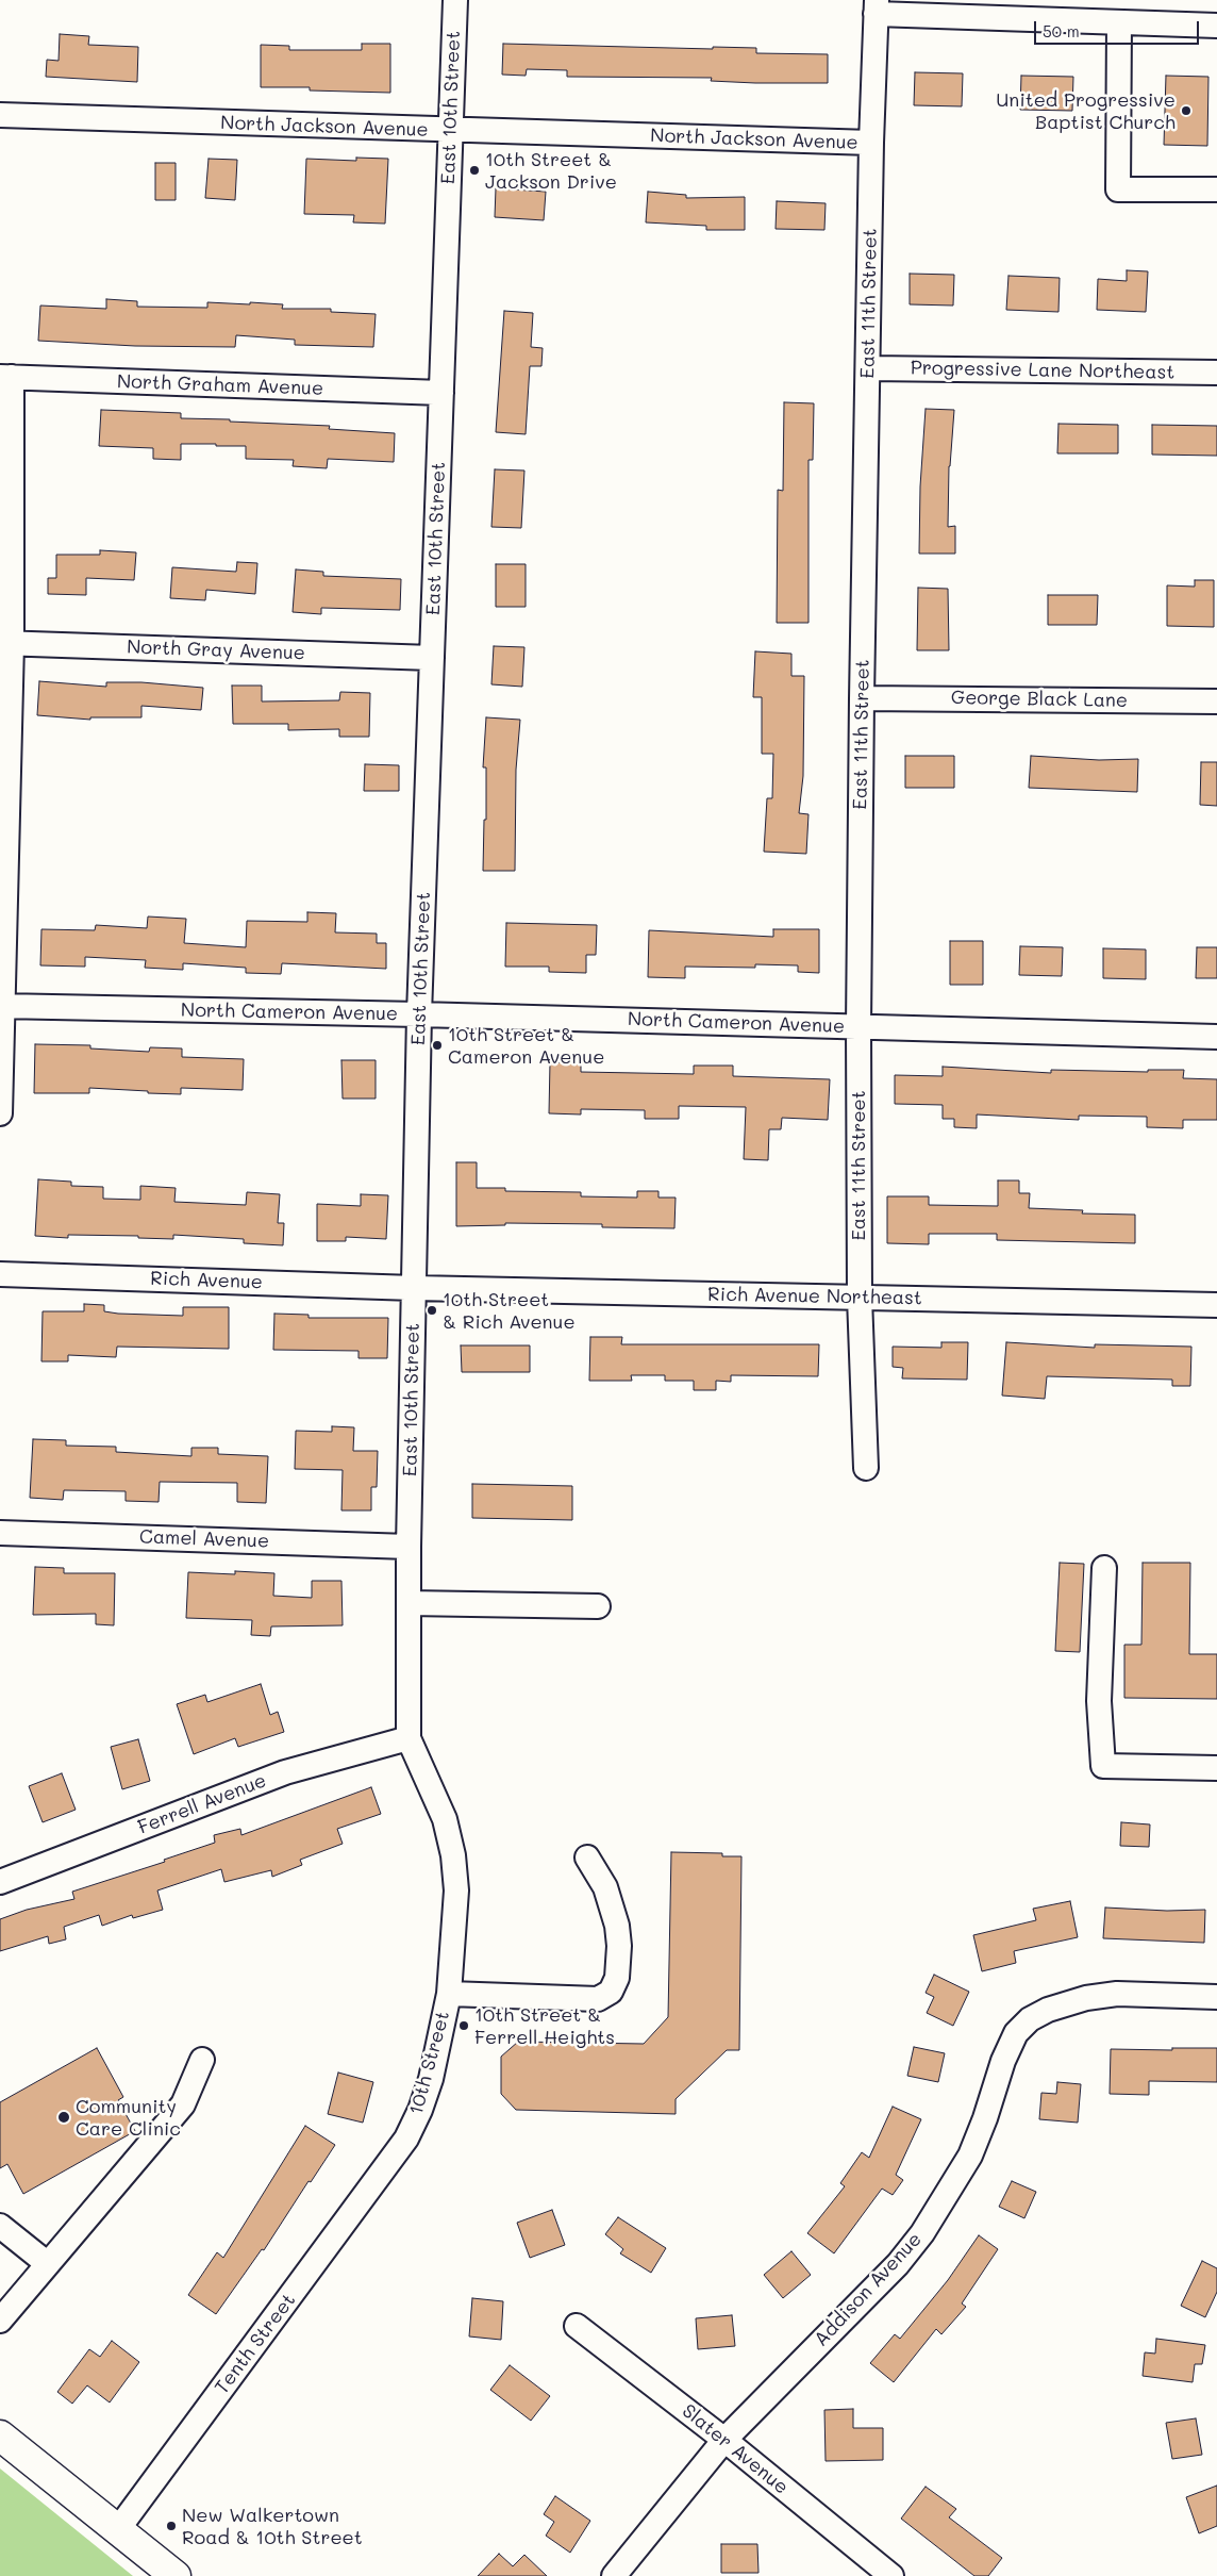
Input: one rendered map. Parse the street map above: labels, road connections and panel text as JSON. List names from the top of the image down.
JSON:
{
  "streets": {
    "street": [
      "East 10th Street",
      "North Jackson Avenue",
      "East 11th Street",
      "Progressive Lane Northeast",
      "North Graham Avenue",
      "North Gray Avenue",
      "George Black Lane",
      "North Cameron Avenue",
      "Rich Avenue",
      "Rich Avenue Northeast",
      "Camel Avenue",
      "Ferrell Avenue",
      "10th Street",
      "Addison Avenue",
      "Tenth Street",
      "Slater Avenue"
    ]
  },
  "crossings": [
    ["East 10th Street", "North Jackson Avenue"],
    ["East 10th Street", "North Graham Avenue"],
    ["East 10th Street", "North Gray Avenue"],
    ["East 10th Street", "North Cameron Avenue"],
    ["East 10th Street", "Rich Avenue"],
    ["East 10th Street", "Rich Avenue Northeast"],
    ["East 10th Street", "Camel Avenue"],
    ["East 10th Street", "Ferrell Avenue"],
    ["East 10th Street", "10th Street"],
    ["North Jackson Avenue", "East 11th Street"],
    ["East 11th Street", "Progressive Lane Northeast"],
    ["East 11th Street", "George Black Lane"],
    ["East 11th Street", "North Cameron Avenue"],
    ["East 11th Street", "Rich Avenue Northeast"],
    ["Rich Avenue", "Rich Avenue Northeast"],
    ["10th Street", "Tenth Street"],
    ["Addison Avenue", "Slater Avenue"]
  ],
  "places": [
    "United Progressive Baptist Church",
    "10th Street & Jackson Drive",
    "10th Street & Cameron Avenue",
    "10th Street & Rich Avenue",
    "10th Street & Ferrell Heights",
    "Community Care Clinic",
    "New Walkertown Road & 10th Street"
  ],
  "scale_bar": "50 m"
}
